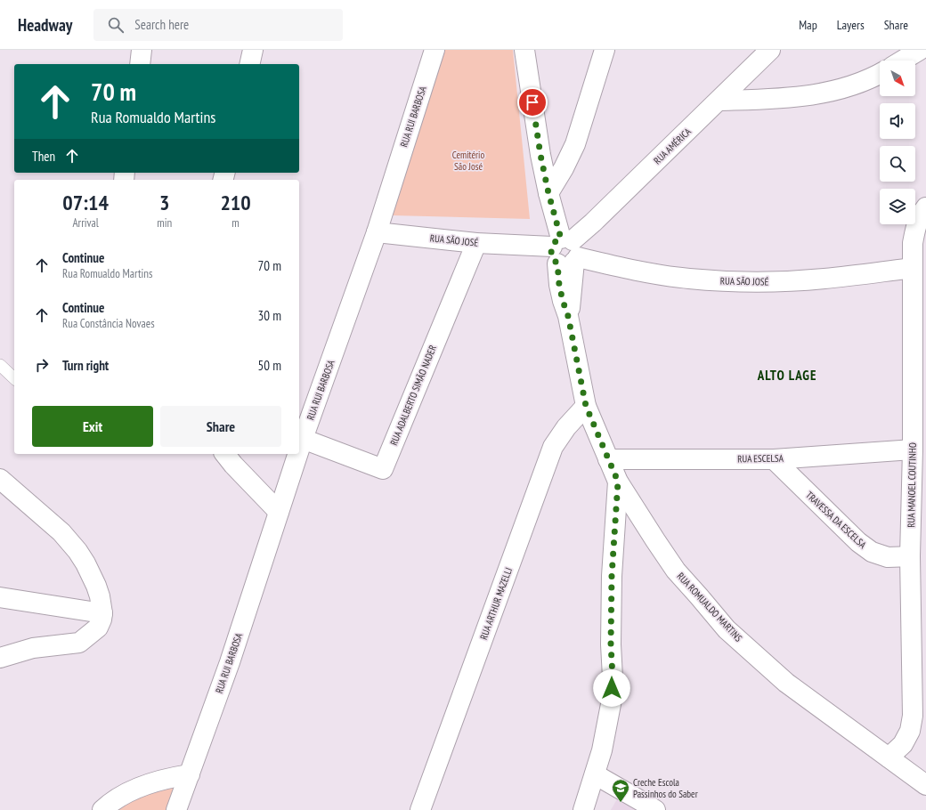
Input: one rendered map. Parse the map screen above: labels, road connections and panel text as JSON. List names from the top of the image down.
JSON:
{
  "streets": {
    "street": [
      "RUA RUI BARBOSA",
      "RUA AMÉRICA",
      "RUA SÃO JOSÉ",
      "RUA ADALBERTO SIMÃO NADER",
      "RUA ESCELSA",
      "RUA MANOEL COUTINHO",
      "TRAVESSA DA ESCELSA",
      "RUA ARTHUR MAZELLI",
      "RUA ROMUALDO MARTINS"
    ]
  },
  "crossings": [
    ["RUA RUI BARBOSA", "RUA SÃO JOSÉ"],
    ["RUA RUI BARBOSA", "RUA ADALBERTO SIMÃO NADER"],
    ["RUA AMÉRICA", "RUA SÃO JOSÉ"],
    ["RUA AMÉRICA", "RUA ROMUALDO MARTINS"],
    ["RUA SÃO JOSÉ", "RUA ADALBERTO SIMÃO NADER"],
    ["RUA SÃO JOSÉ", "RUA MANOEL COUTINHO"],
    ["RUA SÃO JOSÉ", "RUA ROMUALDO MARTINS"],
    ["RUA ESCELSA", "RUA MANOEL COUTINHO"],
    ["RUA ESCELSA", "TRAVESSA DA ESCELSA"],
    ["RUA ESCELSA", "RUA ROMUALDO MARTINS"],
    ["RUA MANOEL COUTINHO", "TRAVESSA DA ESCELSA"],
    ["RUA MANOEL COUTINHO", "RUA ROMUALDO MARTINS"],
    ["RUA ARTHUR MAZELLI", "RUA ROMUALDO MARTINS"]
  ],
  "districts": ["ALTO LAGE"],
  "parks": ["Cemitério São José"],
  "places": {
    "school or university": ["Creche Escola Passinhos do Saber"]
  },
  "north": "bottom right",
  "page": {
    "header": "Headway",
    "search": "Search here",
    "nav": ["Map", "Layers", "Share"],
    "turn": ["70 m", "Rua Romualdo Martins"],
    "then": "Then",
    "eta": [
      "07:14",
      "Arrival",
      "3",
      "min",
      "210",
      "m"
    ],
    "list": [
      {
        "name": "Continue",
        "note": "Rua Romualdo Martins",
        "value": "70 m"
      },
      {
        "name": "Continue",
        "note": "Rua Constância Novaes",
        "value": "30 m"
      },
      {
        "name": "Turn right",
        "value": "50 m"
      }
    ],
    "buttons": ["Exit", "Share"]
  }
}
